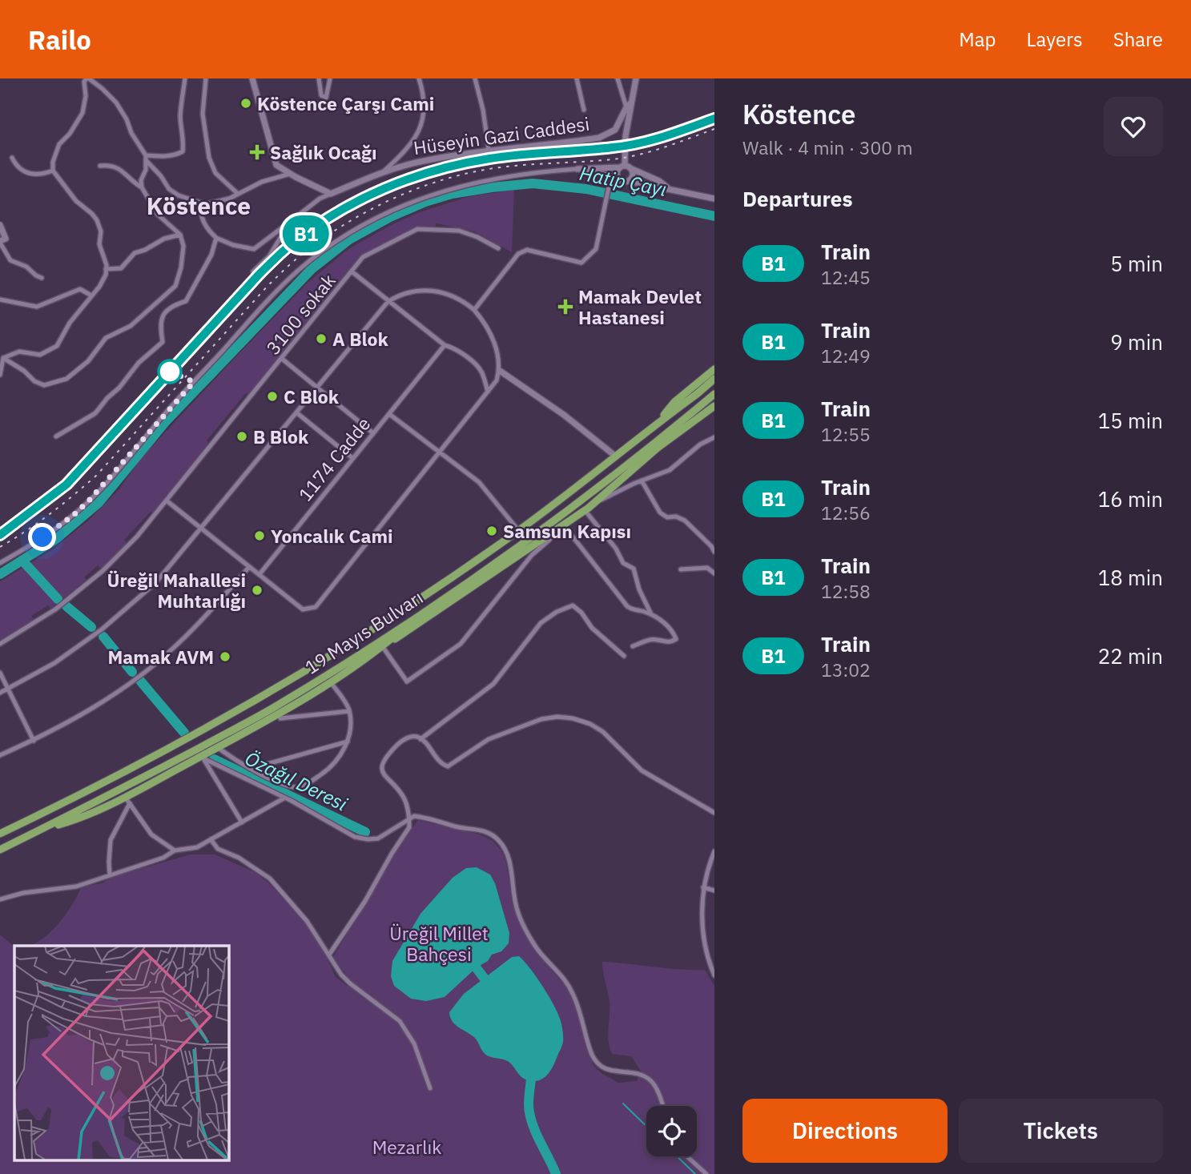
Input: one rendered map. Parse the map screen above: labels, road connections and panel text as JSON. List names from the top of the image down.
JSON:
{
  "streets": {
    "highway": ["19 Mayıs Bulvarı"],
    "street": ["Hüseyin Gazi Caddesi", "3100 sokak", "1174 Cadde"]
  },
  "districts": ["Köstence"],
  "water": ["Hatip Çayı", "Özağıl Deresi"],
  "parks": ["Üreğil Millet Bahçesi", "Mezarlık"],
  "places": {
    "other": [
      "Köstence Çarşı Cami",
      "A Blok",
      "C Blok",
      "B Blok",
      "Samsun Kapısı",
      "Yoncalık Cami",
      "Üreğil Mahallesi Muhtarlığı",
      "Mamak AVM"
    ],
    "health": ["Sağlık Ocağı", "Mamak Devlet Hastanesi"]
  },
  "page": {
    "header": "Railo",
    "nav": ["Map", "Layers", "Share"],
    "on_map": "B1",
    "heading": [
      ["Köstence", "Walk · 4 min · 300 m"],
      "Departures"
    ],
    "list": [
      {
        "mark": "B1",
        "name": "Train",
        "note": "12:45",
        "value": "5 min"
      },
      {
        "mark": "B1",
        "name": "Train",
        "note": "12:49",
        "value": "9 min"
      },
      {
        "mark": "B1",
        "name": "Train",
        "note": "12:55",
        "value": "15 min"
      },
      {
        "mark": "B1",
        "name": "Train",
        "note": "12:56",
        "value": "16 min"
      },
      {
        "mark": "B1",
        "name": "Train",
        "note": "12:58",
        "value": "18 min"
      },
      {
        "mark": "B1",
        "name": "Train",
        "note": "13:02",
        "value": "22 min"
      }
    ],
    "buttons": ["Directions", "Tickets"]
  }
}
